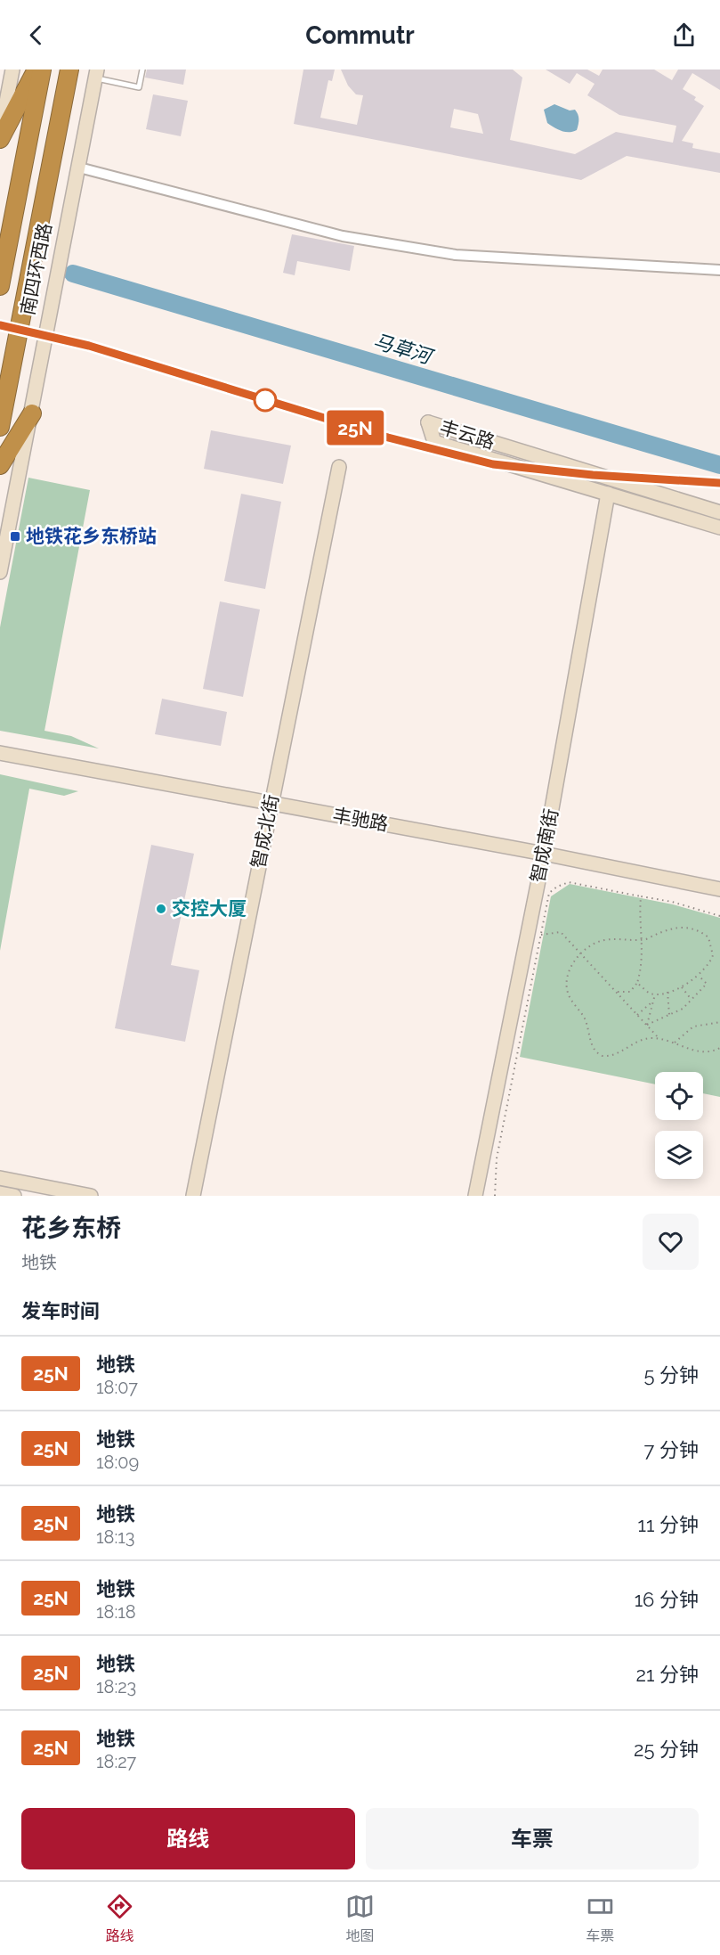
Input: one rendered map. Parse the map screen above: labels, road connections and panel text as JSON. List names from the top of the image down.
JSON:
{
  "streets": {
    "highway": ["南四环西路"],
    "street": [
      "丰云路",
      "丰驰路",
      "智成北街",
      "智成南街"
    ]
  },
  "crossings": [
    ["丰云路", "智成南街"],
    ["丰驰路", "智成北街"],
    ["丰驰路", "智成南街"]
  ],
  "water": ["马草河"],
  "places": {
    "transit": ["地铁花乡东桥站"],
    "other": ["交控大厦"]
  },
  "lines": ["metro line 25N"],
  "page": {
    "header": "Commutr",
    "on_map": "25N",
    "heading": [
      ["花乡东桥", "地铁"],
      "发车时间"
    ],
    "list": [
      {
        "mark": "25N",
        "name": "地铁",
        "note": "18:07",
        "value": "5 分钟"
      },
      {
        "mark": "25N",
        "name": "地铁",
        "note": "18:09",
        "value": "7 分钟"
      },
      {
        "mark": "25N",
        "name": "地铁",
        "note": "18:13",
        "value": "11 分钟"
      },
      {
        "mark": "25N",
        "name": "地铁",
        "note": "18:18",
        "value": "16 分钟"
      },
      {
        "mark": "25N",
        "name": "地铁",
        "note": "18:23",
        "value": "21 分钟"
      },
      {
        "mark": "25N",
        "name": "地铁",
        "note": "18:27",
        "value": "25 分钟"
      }
    ],
    "buttons": ["路线", "车票"],
    "tabs": ["路线", "地图", "车票"]
  }
}
